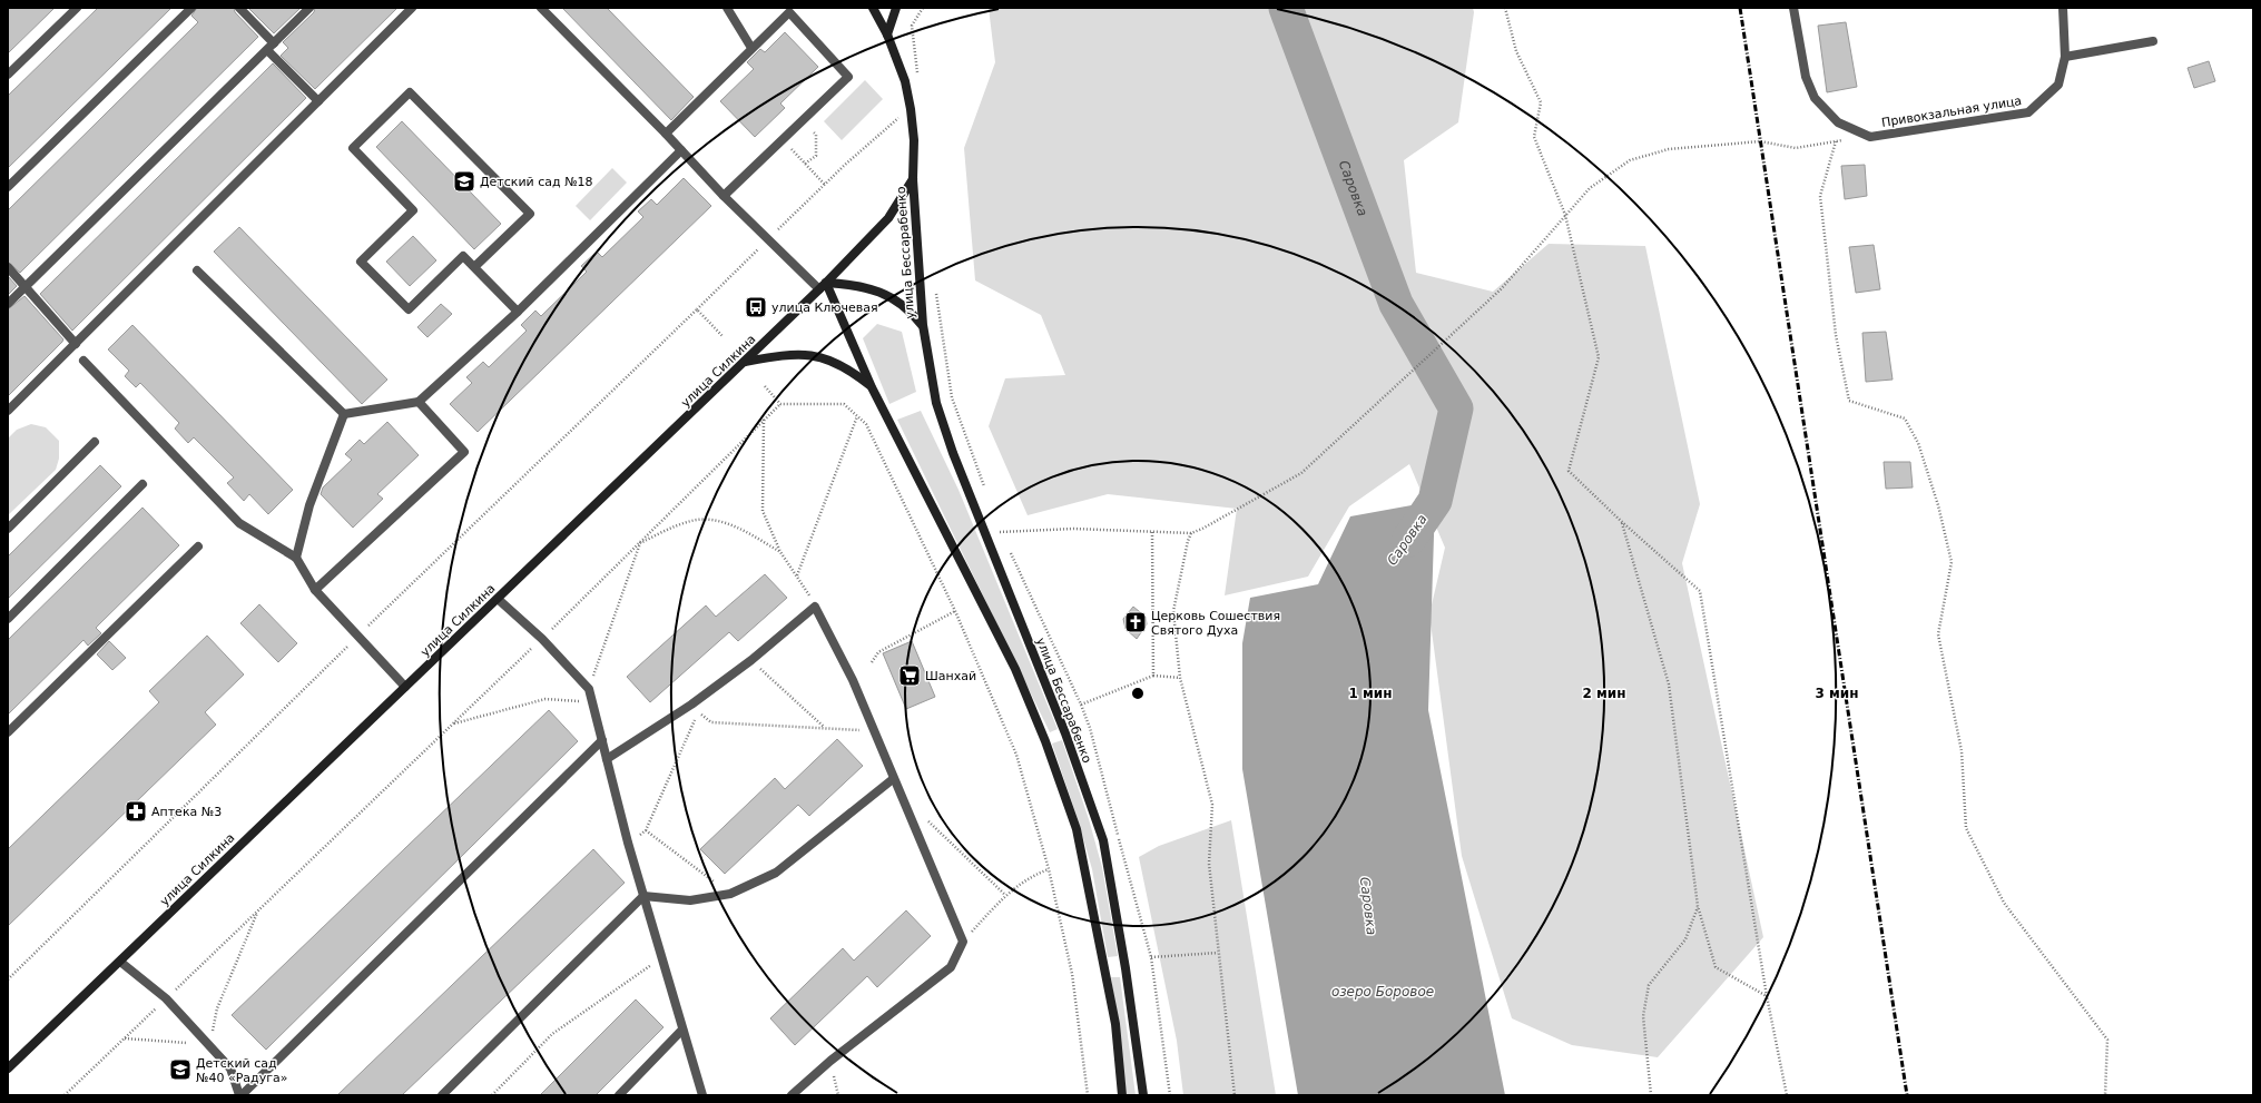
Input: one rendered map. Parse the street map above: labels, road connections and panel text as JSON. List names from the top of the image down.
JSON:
{
  "streets": {
    "main road": ["улица Бессарабенко", "улица Силкина"],
    "street": ["Привокзальная улица"]
  },
  "crossings": [
    ["улица Бессарабенко", "улица Силкина"]
  ],
  "water": ["Саровка", "озеро Боровое"],
  "places": {
    "school or university": ["Детский сад №18", "Детский сад №40 «Радуга»"],
    "bus stop": ["улица Ключевая"],
    "church": ["Церковь Сошествия Святого Духа"],
    "supermarket": ["Шанхай"],
    "pharmacy": ["Аптека №3"]
  },
  "rings": ["1 мин", "2 мин", "3 мин"]
}
